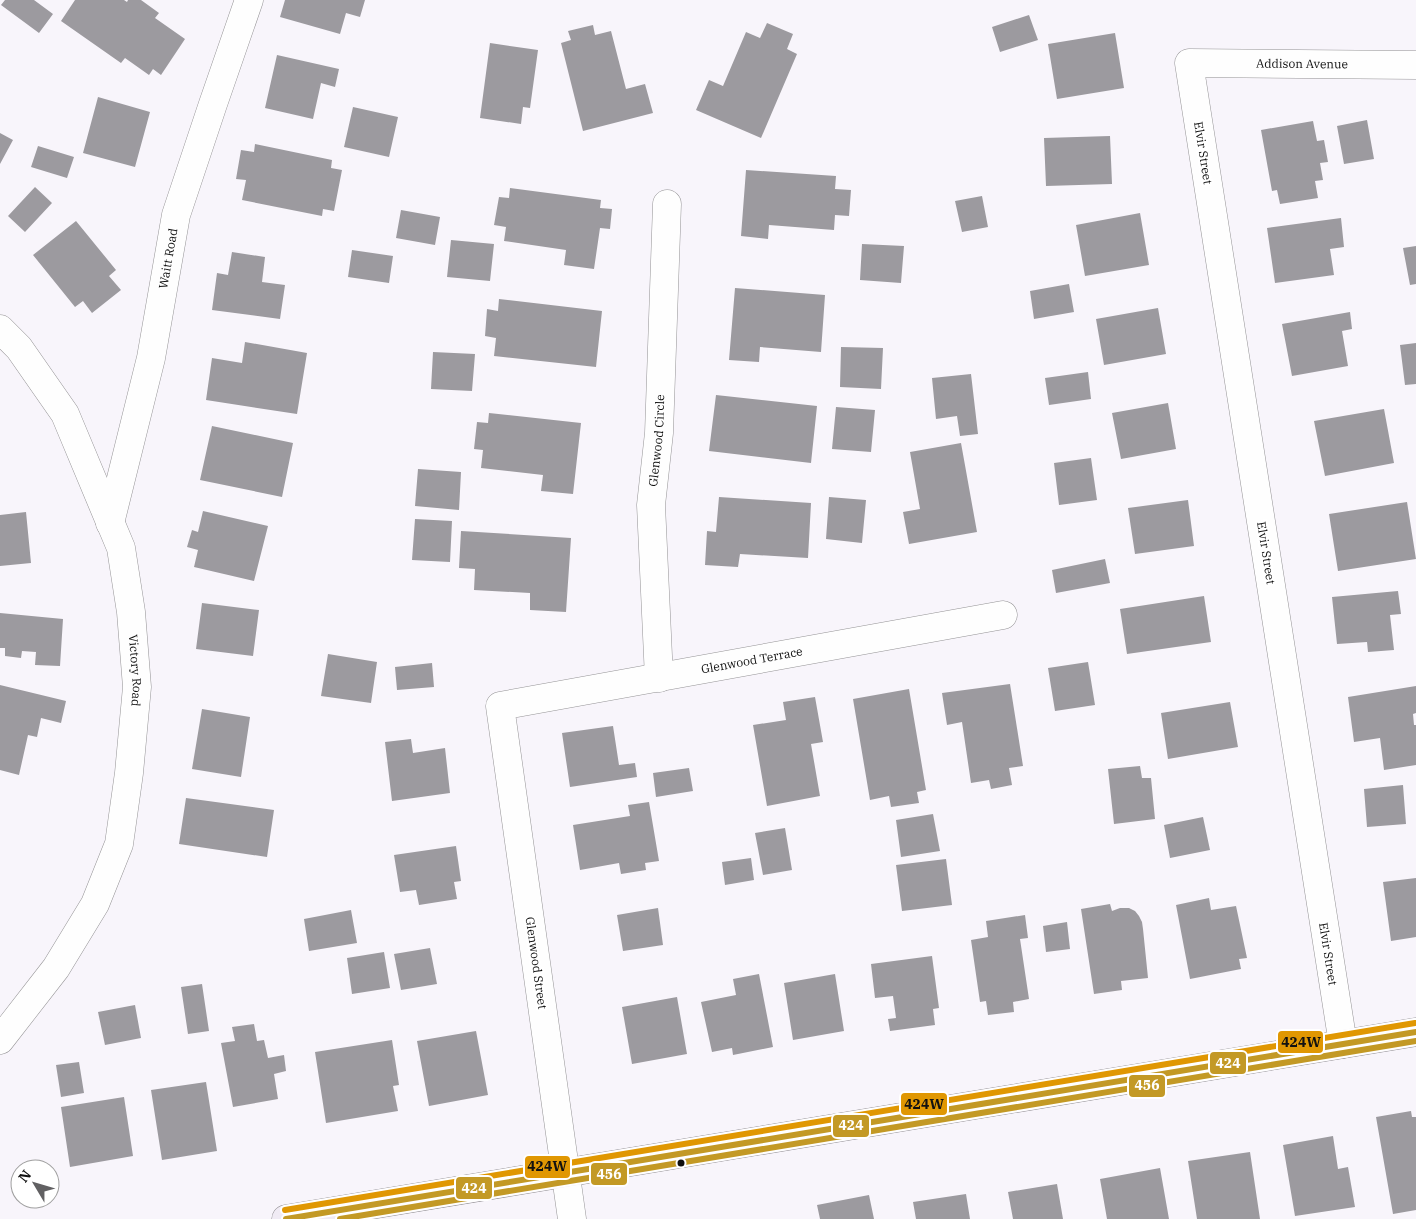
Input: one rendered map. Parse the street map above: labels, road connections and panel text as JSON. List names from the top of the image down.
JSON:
{
  "streets": {
    "street": [
      "Addison Avenue",
      "Elvir Street",
      "Waitt Road",
      "Glenwood Circle",
      "Glenwood Terrace",
      "Victory Road",
      "Glenwood Street"
    ]
  },
  "crossings": [
    ["Addison Avenue", "Elvir Street"],
    ["Waitt Road", "Victory Road"],
    ["Glenwood Circle", "Glenwood Terrace"],
    ["Glenwood Terrace", "Glenwood Street"]
  ],
  "lines": ["transit line 424W", "transit line 424", "transit line 456"],
  "north": "top left"
}
